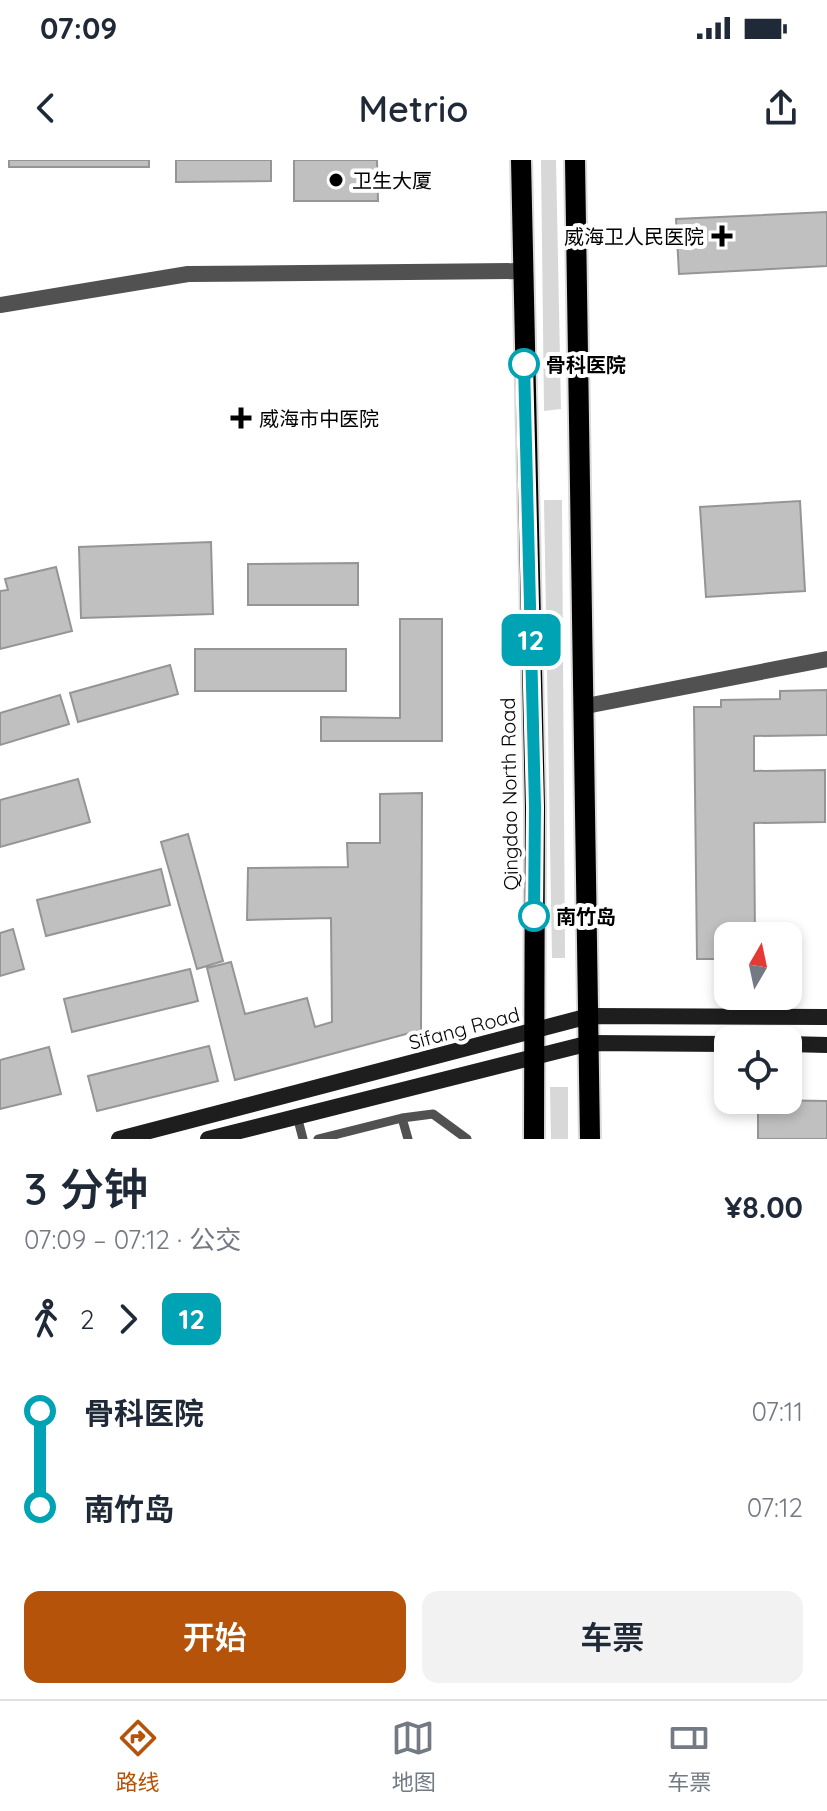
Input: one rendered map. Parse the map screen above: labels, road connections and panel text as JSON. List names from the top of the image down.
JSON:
{
  "streets": {
    "main road": ["Qingdao North Road", "Sifang Road"]
  },
  "crossings": [
    ["Qingdao North Road", "Sifang Road"]
  ],
  "places": {
    "other": ["卫生大厦", "骨科医院", "南竹岛"],
    "health": ["威海卫人民医院", "威海市中医院"]
  },
  "lines": ["bus line 12"],
  "north": "top",
  "page": {
    "status": "07:09",
    "header": "Metrio",
    "on_map": "12",
    "heading": ["3 分钟", "07:09 – 07:12 · 公交", "¥8.00"],
    "legs": ["2", "12"],
    "list": [
      {
        "name": "骨科医院",
        "value": "07:11"
      },
      {
        "name": "南竹岛",
        "value": "07:12"
      }
    ],
    "buttons": ["开始", "车票"],
    "tabs": ["路线", "地图", "车票"]
  }
}
